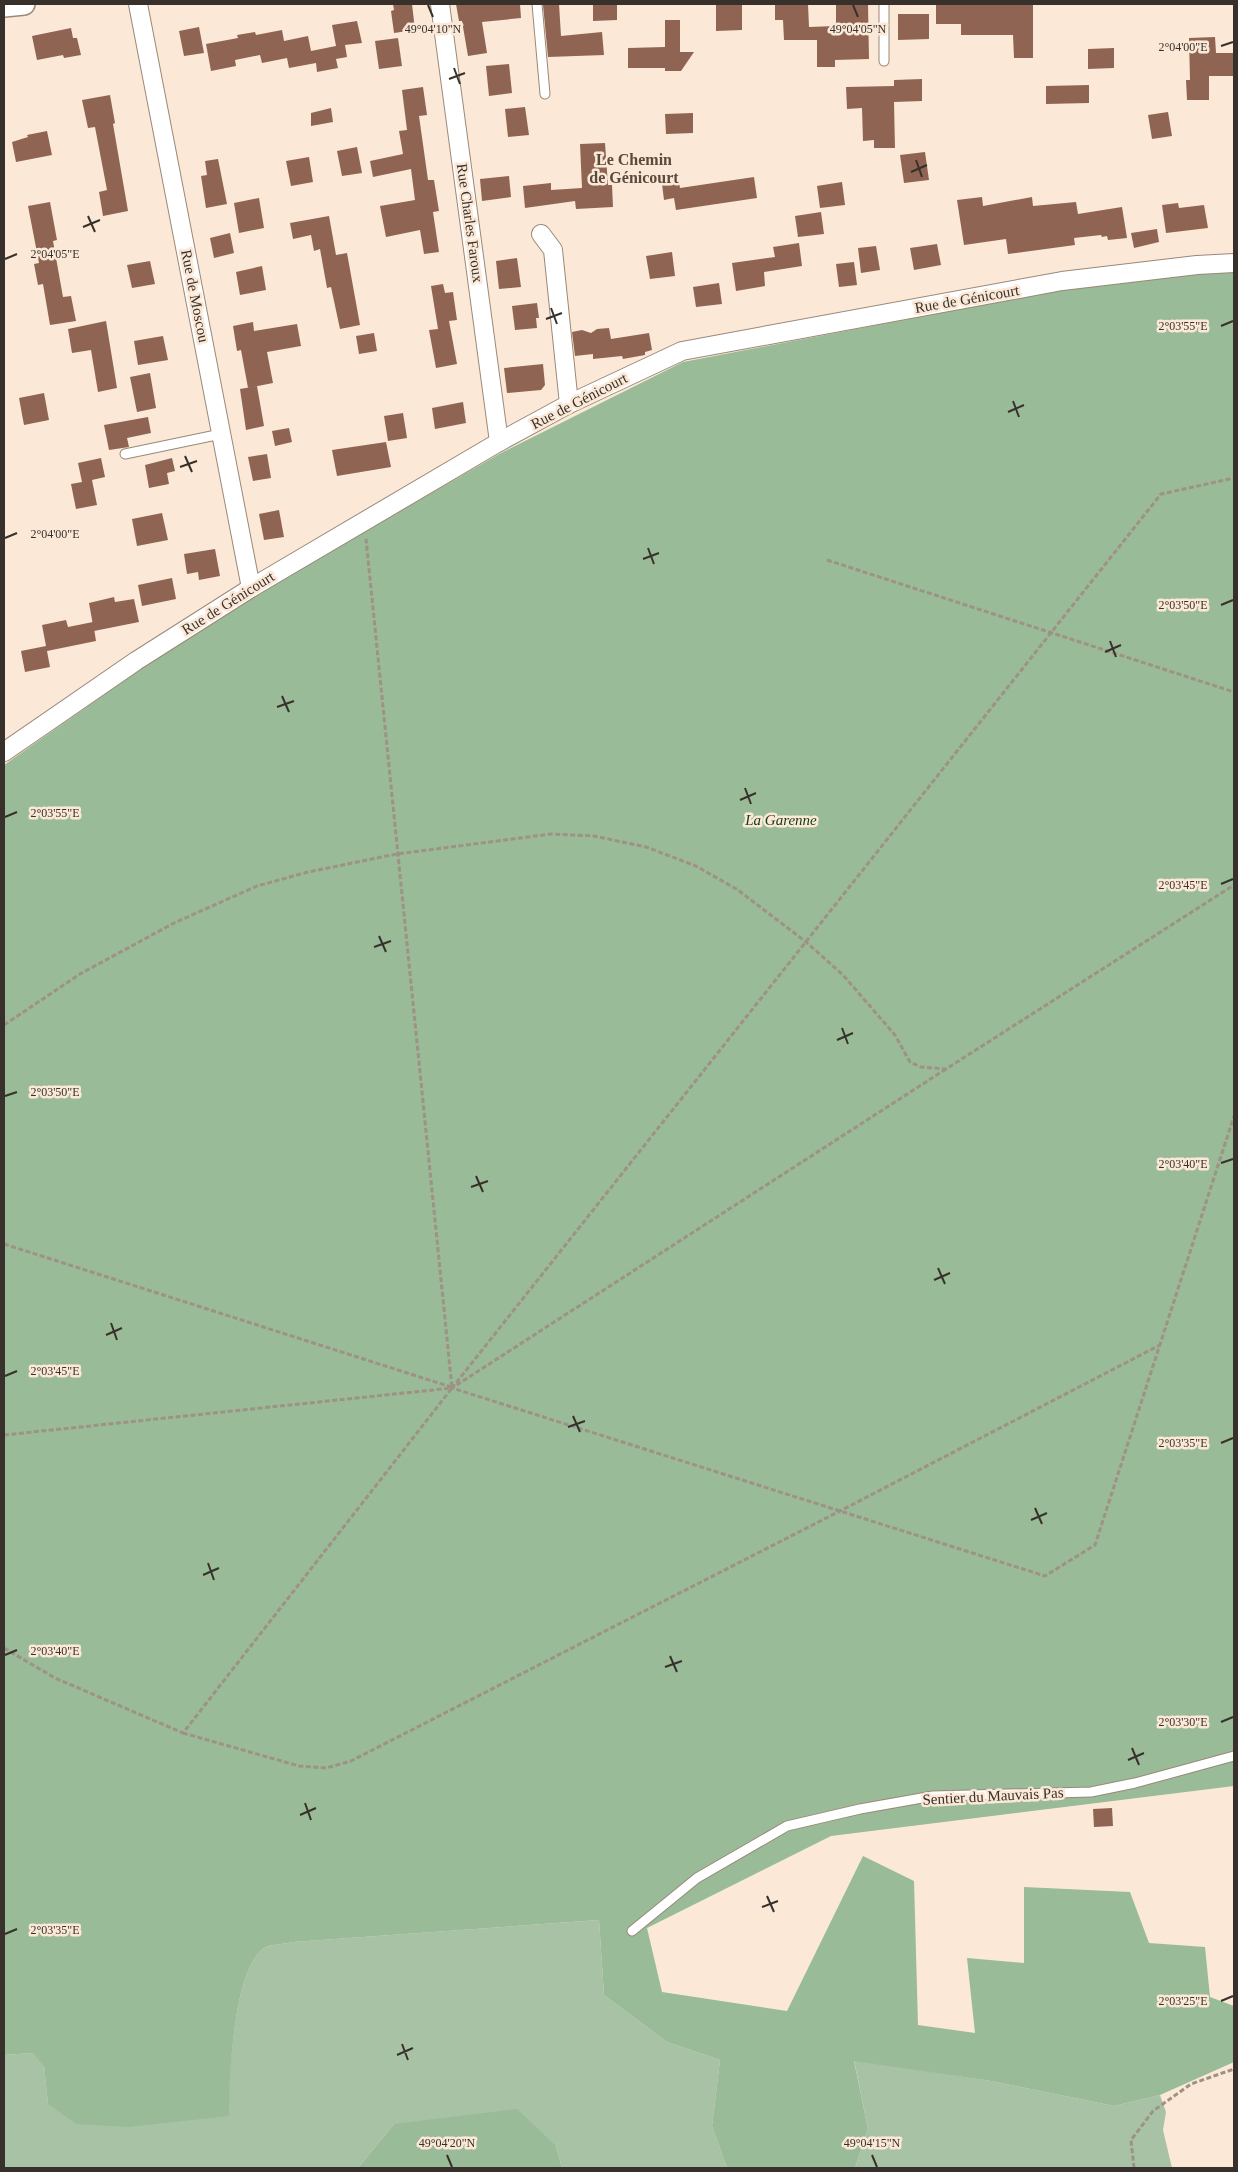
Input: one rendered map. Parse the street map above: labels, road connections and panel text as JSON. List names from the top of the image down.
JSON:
{
  "streets": {
    "street": ["Rue Charles Faroux", "Rue de Moscou", "Rue de Génicourt"],
    "lane": ["Sentier du Mauvais Pas"]
  },
  "crossings": [
    ["Rue Charles Faroux", "Rue de Génicourt"],
    ["Rue de Moscou", "Rue de Génicourt"]
  ],
  "districts": ["Le Chemin de Génicourt"],
  "parks": ["La Garenne"],
  "coordinates": [
    "49°04'10\"N",
    "49°04'05\"N",
    "2°04'00\"E",
    "2°04'05\"E",
    "2°03'55\"E",
    "2°03'50\"E",
    "2°03'45\"E",
    "2°03'40\"E",
    "2°03'35\"E",
    "2°03'30\"E",
    "2°03'25\"E",
    "49°04'20\"N",
    "49°04'15\"N"
  ]
}
